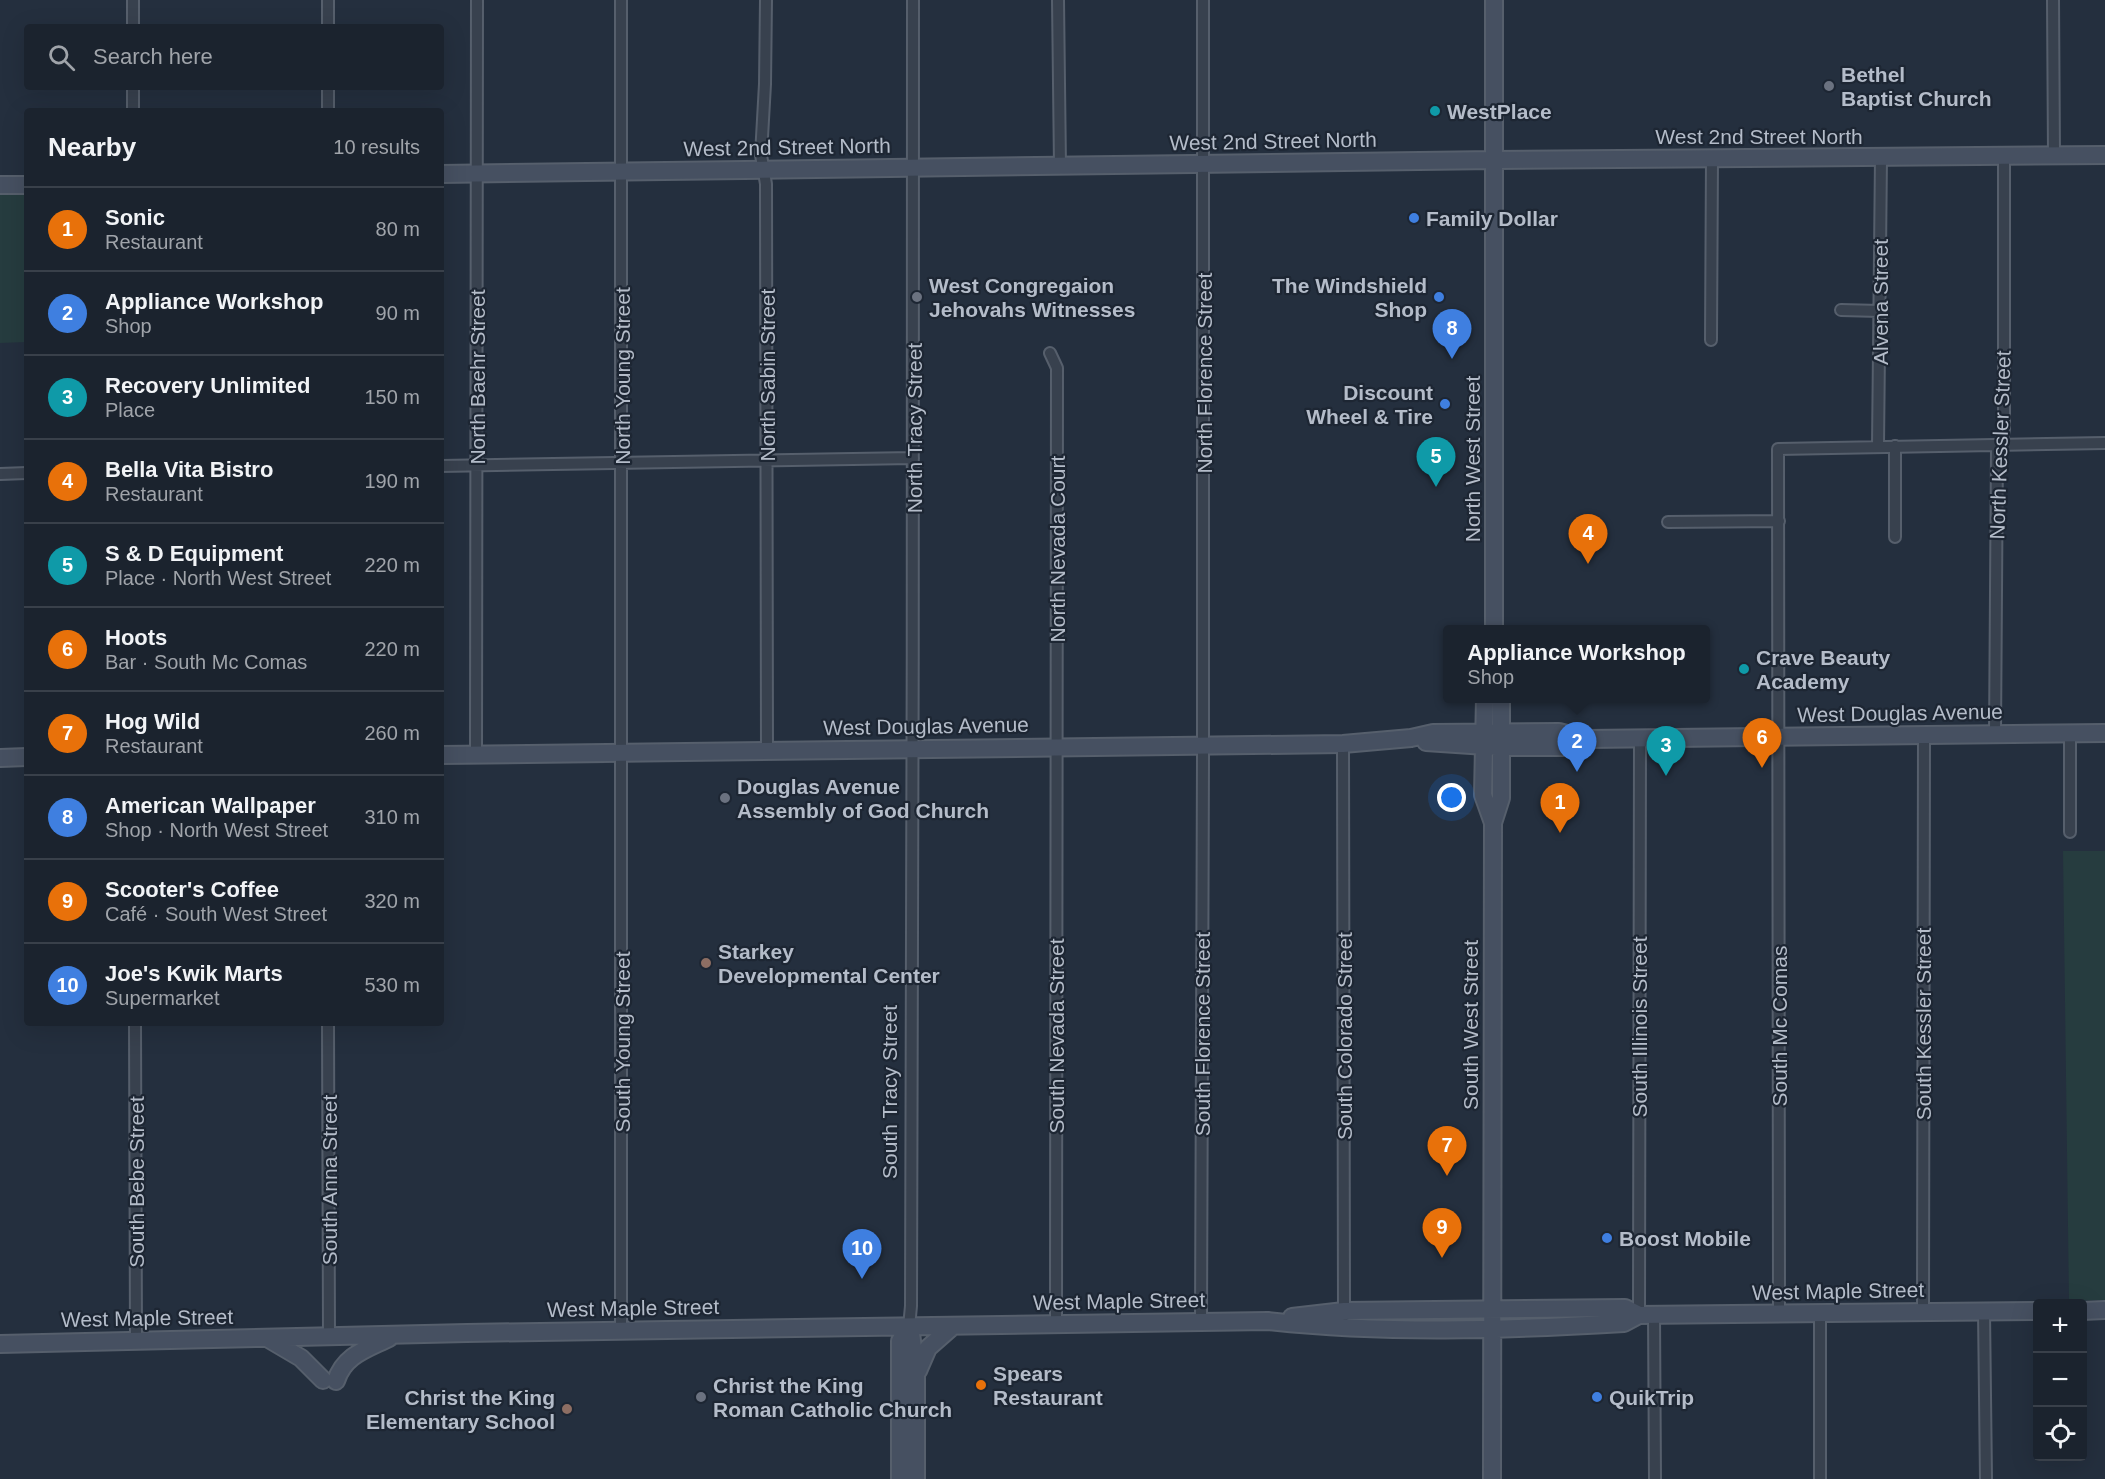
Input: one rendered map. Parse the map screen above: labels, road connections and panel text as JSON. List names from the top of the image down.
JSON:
{
  "streets": {
    "street": [
      "West 2nd Street North",
      "Alvena Street",
      "North Florence Street",
      "North Sabin Street",
      "North Young Street",
      "North Baehr Street",
      "North Tracy Street",
      "North Kessler Street",
      "North West Street",
      "North Nevada Court",
      "West Douglas Avenue",
      "South Kessler Street",
      "South West Street",
      "South Mc Comas",
      "South Illinois Street",
      "South Florence Street",
      "South Nevada Street",
      "South Colorado Street",
      "South Young Street",
      "South Tracy Street",
      "South Anna Street",
      "South Bebe Street",
      "West Maple Street"
    ]
  },
  "crossings": [
    ["West 2nd Street North", "Alvena Street"],
    ["West 2nd Street North", "North Florence Street"],
    ["West 2nd Street North", "North Sabin Street"],
    ["West 2nd Street North", "North Young Street"],
    ["West 2nd Street North", "North Baehr Street"],
    ["West 2nd Street North", "North Tracy Street"],
    ["West 2nd Street North", "North Kessler Street"],
    ["West 2nd Street North", "North West Street"],
    ["Alvena Street", "South Mc Comas"],
    ["North Florence Street", "West Douglas Avenue"],
    ["North Florence Street", "South Florence Street"],
    ["North Sabin Street", "West Douglas Avenue"],
    ["North Young Street", "West Douglas Avenue"],
    ["North Young Street", "South Young Street"],
    ["North Baehr Street", "West Douglas Avenue"],
    ["North Tracy Street", "West Douglas Avenue"],
    ["North Tracy Street", "South Tracy Street"],
    ["North Kessler Street", "West Douglas Avenue"],
    ["North Nevada Court", "West Douglas Avenue"],
    ["North Nevada Court", "South Nevada Street"],
    ["West Douglas Avenue", "South Kessler Street"],
    ["West Douglas Avenue", "South West Street"],
    ["West Douglas Avenue", "South Mc Comas"],
    ["West Douglas Avenue", "South Illinois Street"],
    ["West Douglas Avenue", "South Florence Street"],
    ["West Douglas Avenue", "South Nevada Street"],
    ["West Douglas Avenue", "South Colorado Street"],
    ["West Douglas Avenue", "South Young Street"],
    ["West Douglas Avenue", "South Tracy Street"],
    ["South Kessler Street", "West Maple Street"],
    ["South West Street", "West Maple Street"],
    ["South Mc Comas", "West Maple Street"],
    ["South Illinois Street", "West Maple Street"],
    ["South Florence Street", "West Maple Street"],
    ["South Nevada Street", "West Maple Street"],
    ["South Colorado Street", "West Maple Street"],
    ["South Young Street", "West Maple Street"],
    ["South Tracy Street", "West Maple Street"],
    ["South Anna Street", "West Maple Street"],
    ["South Bebe Street", "West Maple Street"]
  ],
  "places": [
    "Bethel Baptist Church",
    "WestPlace",
    "Family Dollar",
    "West Congregaion Jehovahs Witnesses",
    "The Windshield Shop",
    "Discount Wheel & Tire",
    "Crave Beauty Academy",
    "Douglas Avenue Assembly of God Church",
    "Starkey Developmental Center",
    "Boost Mobile",
    "Spears Restaurant",
    "Christ the King Roman Catholic Church",
    "QuikTrip",
    "Christ the King Elementary School"
  ],
  "page": {
    "search": "Search here",
    "heading": ["Nearby", "10 results"],
    "list": [
      {
        "mark": "1",
        "name": "Sonic",
        "note": "Restaurant",
        "value": "80 m"
      },
      {
        "mark": "2",
        "name": "Appliance Workshop",
        "note": "Shop",
        "value": "90 m"
      },
      {
        "mark": "3",
        "name": "Recovery Unlimited",
        "note": "Place",
        "value": "150 m"
      },
      {
        "mark": "4",
        "name": "Bella Vita Bistro",
        "note": "Restaurant",
        "value": "190 m"
      },
      {
        "mark": "5",
        "name": "S & D Equipment",
        "note": "Place · North West Street",
        "value": "220 m"
      },
      {
        "mark": "6",
        "name": "Hoots",
        "note": "Bar · South Mc Comas",
        "value": "220 m"
      },
      {
        "mark": "7",
        "name": "Hog Wild",
        "note": "Restaurant",
        "value": "260 m"
      },
      {
        "mark": "8",
        "name": "American Wallpaper",
        "note": "Shop · North West Street",
        "value": "310 m"
      },
      {
        "mark": "9",
        "name": "Scooter's Coffee",
        "note": "Café · South West Street",
        "value": "320 m"
      },
      {
        "mark": "10",
        "name": "Joe's Kwik Marts",
        "note": "Supermarket",
        "value": "530 m"
      }
    ],
    "pins": [
      "8",
      "5",
      "4",
      "6",
      "2",
      "3",
      "1",
      "7",
      "9",
      "10"
    ],
    "popup": ["Appliance Workshop", "Shop"],
    "map_buttons": ["+", "−"]
  }
}
